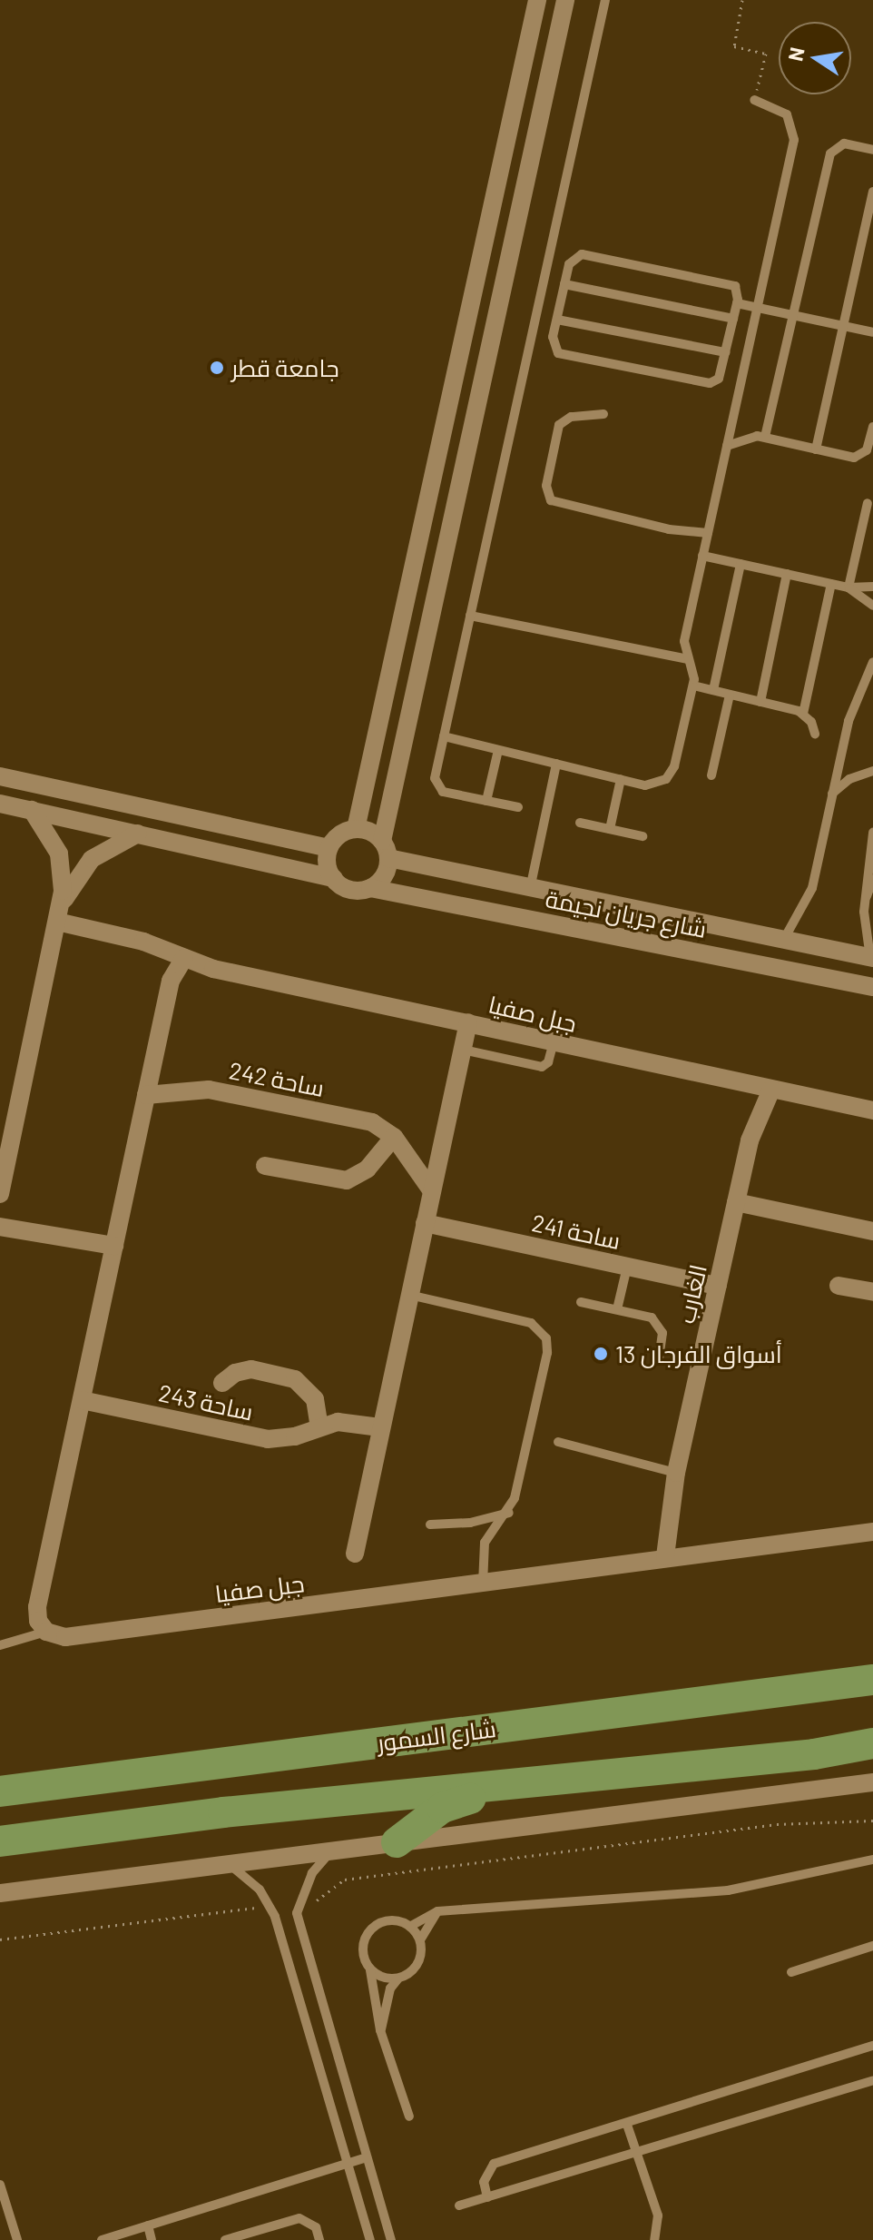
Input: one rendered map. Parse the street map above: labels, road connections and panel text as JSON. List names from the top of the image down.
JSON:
{
  "streets": {
    "main road": ["شارع السمور"],
    "street": [
      "شارع جريان نجيمة",
      "جبل صفيا",
      "ساحة 242",
      "ساحة 241",
      "الغارب",
      "ساحة 243"
    ]
  },
  "crossings": [
    ["جبل صفيا", "الغارب"],
    ["ساحة 241", "الغارب"]
  ],
  "places": ["جامعة قطر", "أسواق الفرجان 13"],
  "north": "left"
}
